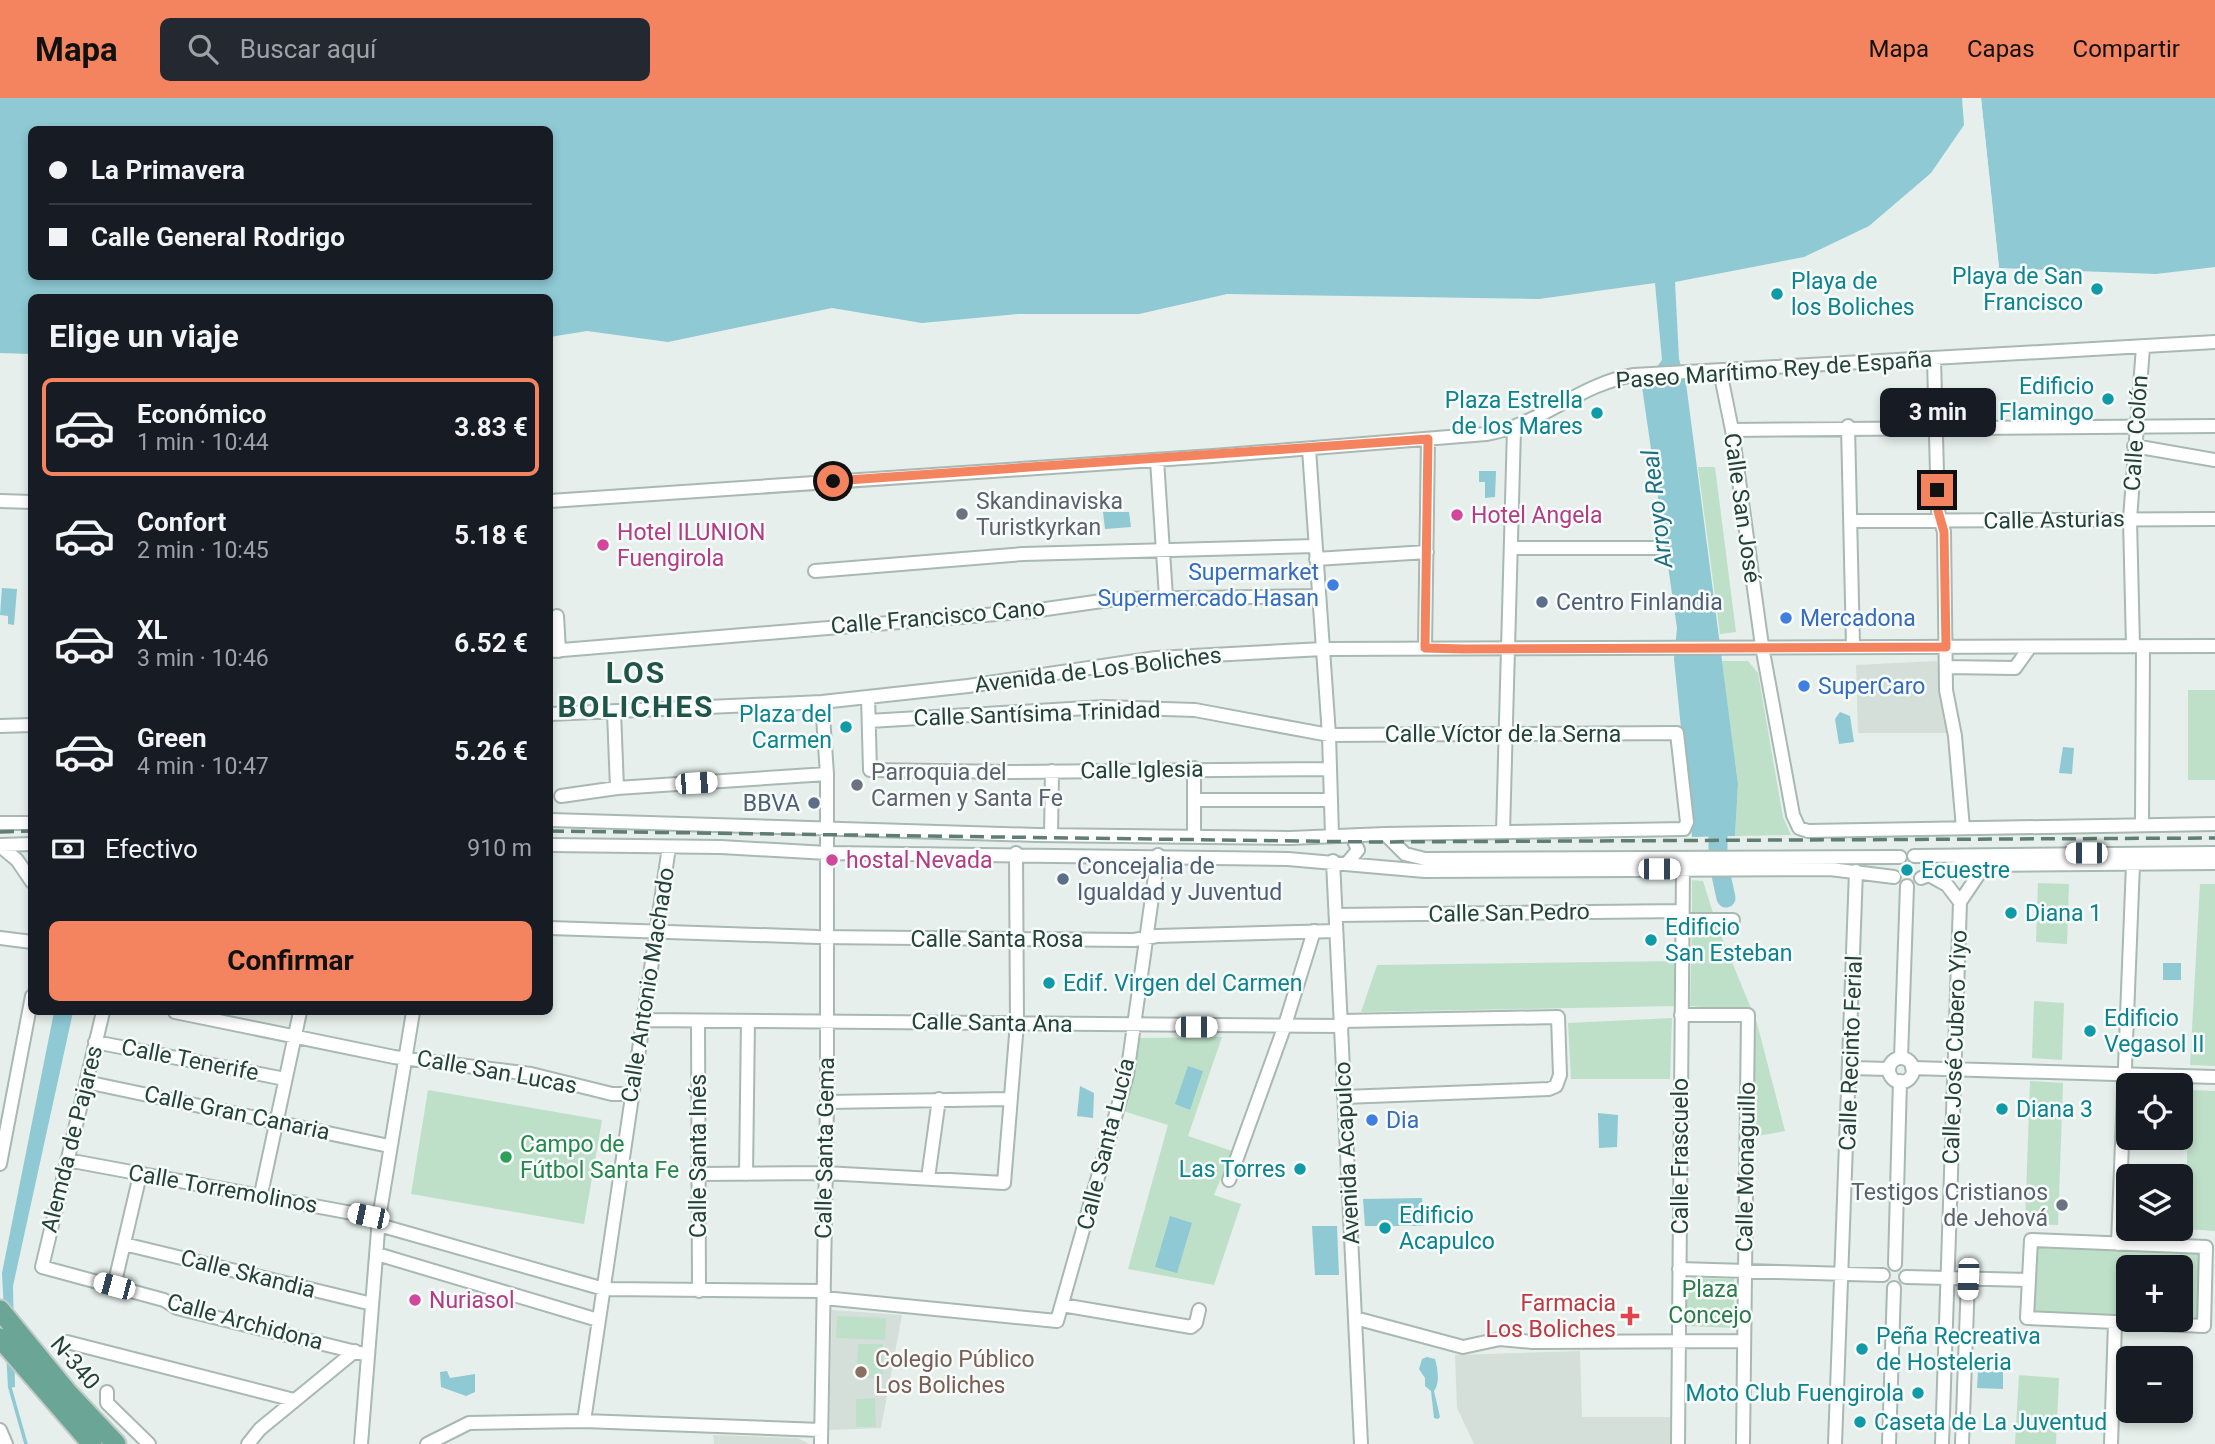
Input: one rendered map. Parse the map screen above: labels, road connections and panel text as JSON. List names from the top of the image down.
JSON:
{
  "streets": {
    "main road": ["N-340"],
    "street": [
      "Paseo Marítimo Rey de España",
      "Calle Colón",
      "Calle San José",
      "Calle Asturias",
      "Calle Francisco Cano",
      "Avenida de Los Boliches",
      "Calle Santísima Trinidad",
      "Calle Víctor de la Serna",
      "Calle Iglesia",
      "Calle San Pedro",
      "Calle Santa Rosa",
      "Calle Antonio Machado",
      "Calle Santa Ana",
      "Calle José Cubero Yiyo",
      "Calle Recinto Ferial",
      "Calle Tenerife",
      "Calle San Lucas",
      "Calle Gran Canaria",
      "Alemda de Pajares",
      "Calle Santa Lucía",
      "Calle Santa Gema",
      "Avenida Acapulco",
      "Calle Santa Inés",
      "Calle Frascuelo",
      "Calle Monaguillo",
      "Calle Torremolinos",
      "Calle Skandia",
      "Calle Archidona"
    ]
  },
  "crossings": [
    ["Paseo Marítimo Rey de España", "Calle Colón"],
    ["Paseo Marítimo Rey de España", "Calle San José"],
    ["Calle Colón", "Calle Asturias"],
    ["Calle Colón", "Avenida de Los Boliches"],
    ["Calle San José", "Avenida de Los Boliches"],
    ["Avenida de Los Boliches", "Calle Santa Gema"],
    ["Calle Santísima Trinidad", "Calle Víctor de la Serna"],
    ["Calle Santísima Trinidad", "Calle Iglesia"],
    ["Calle San Pedro", "Avenida Acapulco"],
    ["Calle San Pedro", "Calle Frascuelo"],
    ["Calle Santa Rosa", "Calle Antonio Machado"],
    ["Calle Santa Rosa", "Calle Santa Lucía"],
    ["Calle Santa Rosa", "Calle Santa Gema"],
    ["Calle Santa Rosa", "Avenida Acapulco"],
    ["Calle Antonio Machado", "Calle Santa Ana"],
    ["Calle Antonio Machado", "Calle San Lucas"],
    ["Calle Antonio Machado", "Calle Torremolinos"],
    ["Calle Santa Ana", "Calle Santa Lucía"],
    ["Calle Santa Ana", "Calle Santa Gema"],
    ["Calle Santa Ana", "Avenida Acapulco"],
    ["Calle Santa Ana", "Calle Santa Inés"],
    ["Calle Tenerife", "Alemda de Pajares"],
    ["Calle Gran Canaria", "Alemda de Pajares"],
    ["Alemda de Pajares", "Calle Torremolinos"],
    ["Alemda de Pajares", "Calle Archidona"],
    ["Calle Santa Lucía", "Calle Torremolinos"],
    ["Calle Santa Gema", "Calle Torremolinos"],
    ["Calle Santa Inés", "Calle Torremolinos"],
    ["Calle Frascuelo", "Calle Monaguillo"]
  ],
  "districts": ["LOS BOLICHES"],
  "water": ["Arroyo Real"],
  "parks": ["Plaza Concejo"],
  "places": {
    "other": [
      "Playa de San Francisco",
      "Playa de los Boliches",
      "Edificio Flamingo",
      "Plaza Estrella de los Mares",
      "Skandinaviska Turistkyrkan",
      "Hotel Angela",
      "Hotel ILUNION Fuengirola",
      "Supermarket Supermercado Hasan",
      "Centro Finlandia",
      "Mercadona",
      "SuperCaro",
      "Plaza del Carmen",
      "Parroquia del Carmen y Santa Fe",
      "BBVA",
      "hostal Nevada",
      "Ecuestre",
      "Concejalia de Igualdad y Juventud",
      "Diana 1",
      "Edificio San Esteban",
      "Edif. Virgen del Carmen",
      "Edificio Vegasol II",
      "Diana 3",
      "Dia",
      "Campo de Fútbol Santa Fe",
      "Las Torres",
      "Testigos Cristianos de Jehová",
      "Edificio Acapulco",
      "Nuriasol",
      "Peña Recreativa de Hosteleria",
      "Colegio Público Los Boliches",
      "Moto Club Fuengirola",
      "Caseta de La Juventud"
    ],
    "health": ["Farmacia Los Boliches"]
  },
  "page": {
    "header": "Mapa",
    "search": "Buscar aquí",
    "nav": ["Mapa", "Capas", "Compartir"],
    "banner": ["La Primavera", "Calle General Rodrigo"],
    "heading": "Elige un viaje",
    "list": [
      {
        "name": "Económico",
        "note": "1 min · 10:44",
        "value": "3.83 €"
      },
      {
        "name": "Confort",
        "note": "2 min · 10:45",
        "value": "5.18 €"
      },
      {
        "name": "XL",
        "note": "3 min · 10:46",
        "value": "6.52 €"
      },
      {
        "name": "Green",
        "note": "4 min · 10:47",
        "value": "5.26 €"
      }
    ],
    "bubble": "3 min",
    "pay": ["Efectivo", "910 m"],
    "buttons": "Confirmar",
    "map_buttons": ["+", "−"]
  }
}
